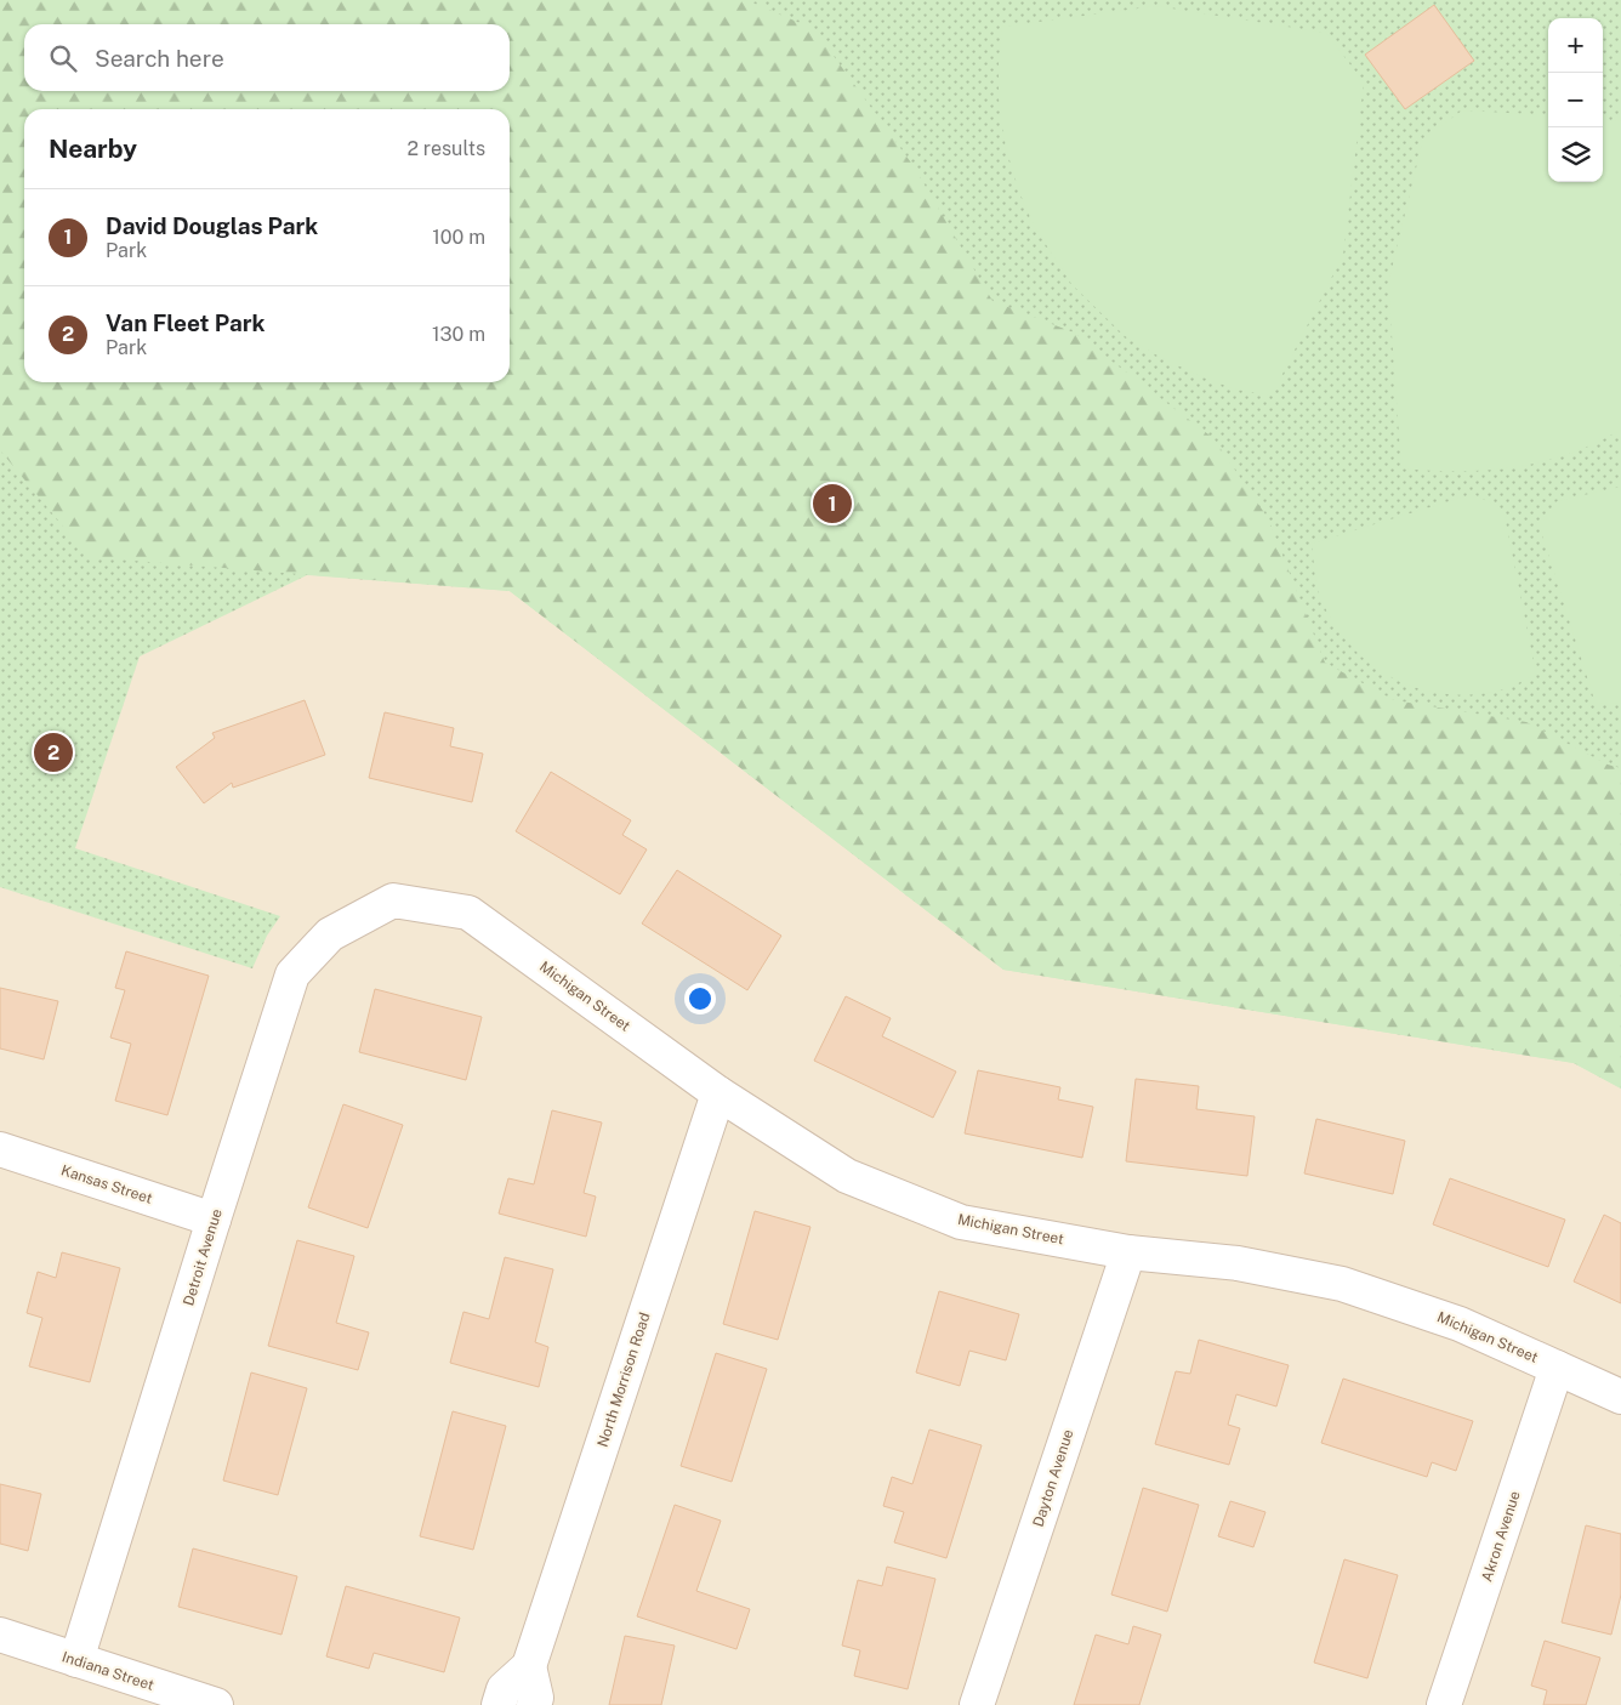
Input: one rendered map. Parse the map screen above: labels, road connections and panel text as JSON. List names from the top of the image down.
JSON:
{
  "streets": {
    "street": [
      "Michigan Street",
      "Kansas Street",
      "Detroit Avenue",
      "North Morrison Road",
      "Dayton Avenue",
      "Akron Avenue",
      "Indiana Street"
    ]
  },
  "crossings": [
    ["Michigan Street", "Detroit Avenue"],
    ["Michigan Street", "North Morrison Road"],
    ["Michigan Street", "Dayton Avenue"],
    ["Michigan Street", "Akron Avenue"],
    ["Kansas Street", "Detroit Avenue"],
    ["Detroit Avenue", "Indiana Street"]
  ],
  "page": {
    "map_buttons": ["+", "−"],
    "search": "Search here",
    "heading": ["Nearby", "2 results"],
    "list": [
      {
        "mark": "1",
        "name": "David Douglas Park",
        "note": "Park",
        "value": "100 m"
      },
      {
        "mark": "2",
        "name": "Van Fleet Park",
        "note": "Park",
        "value": "130 m"
      }
    ],
    "pins": ["1", "2"]
  }
}
